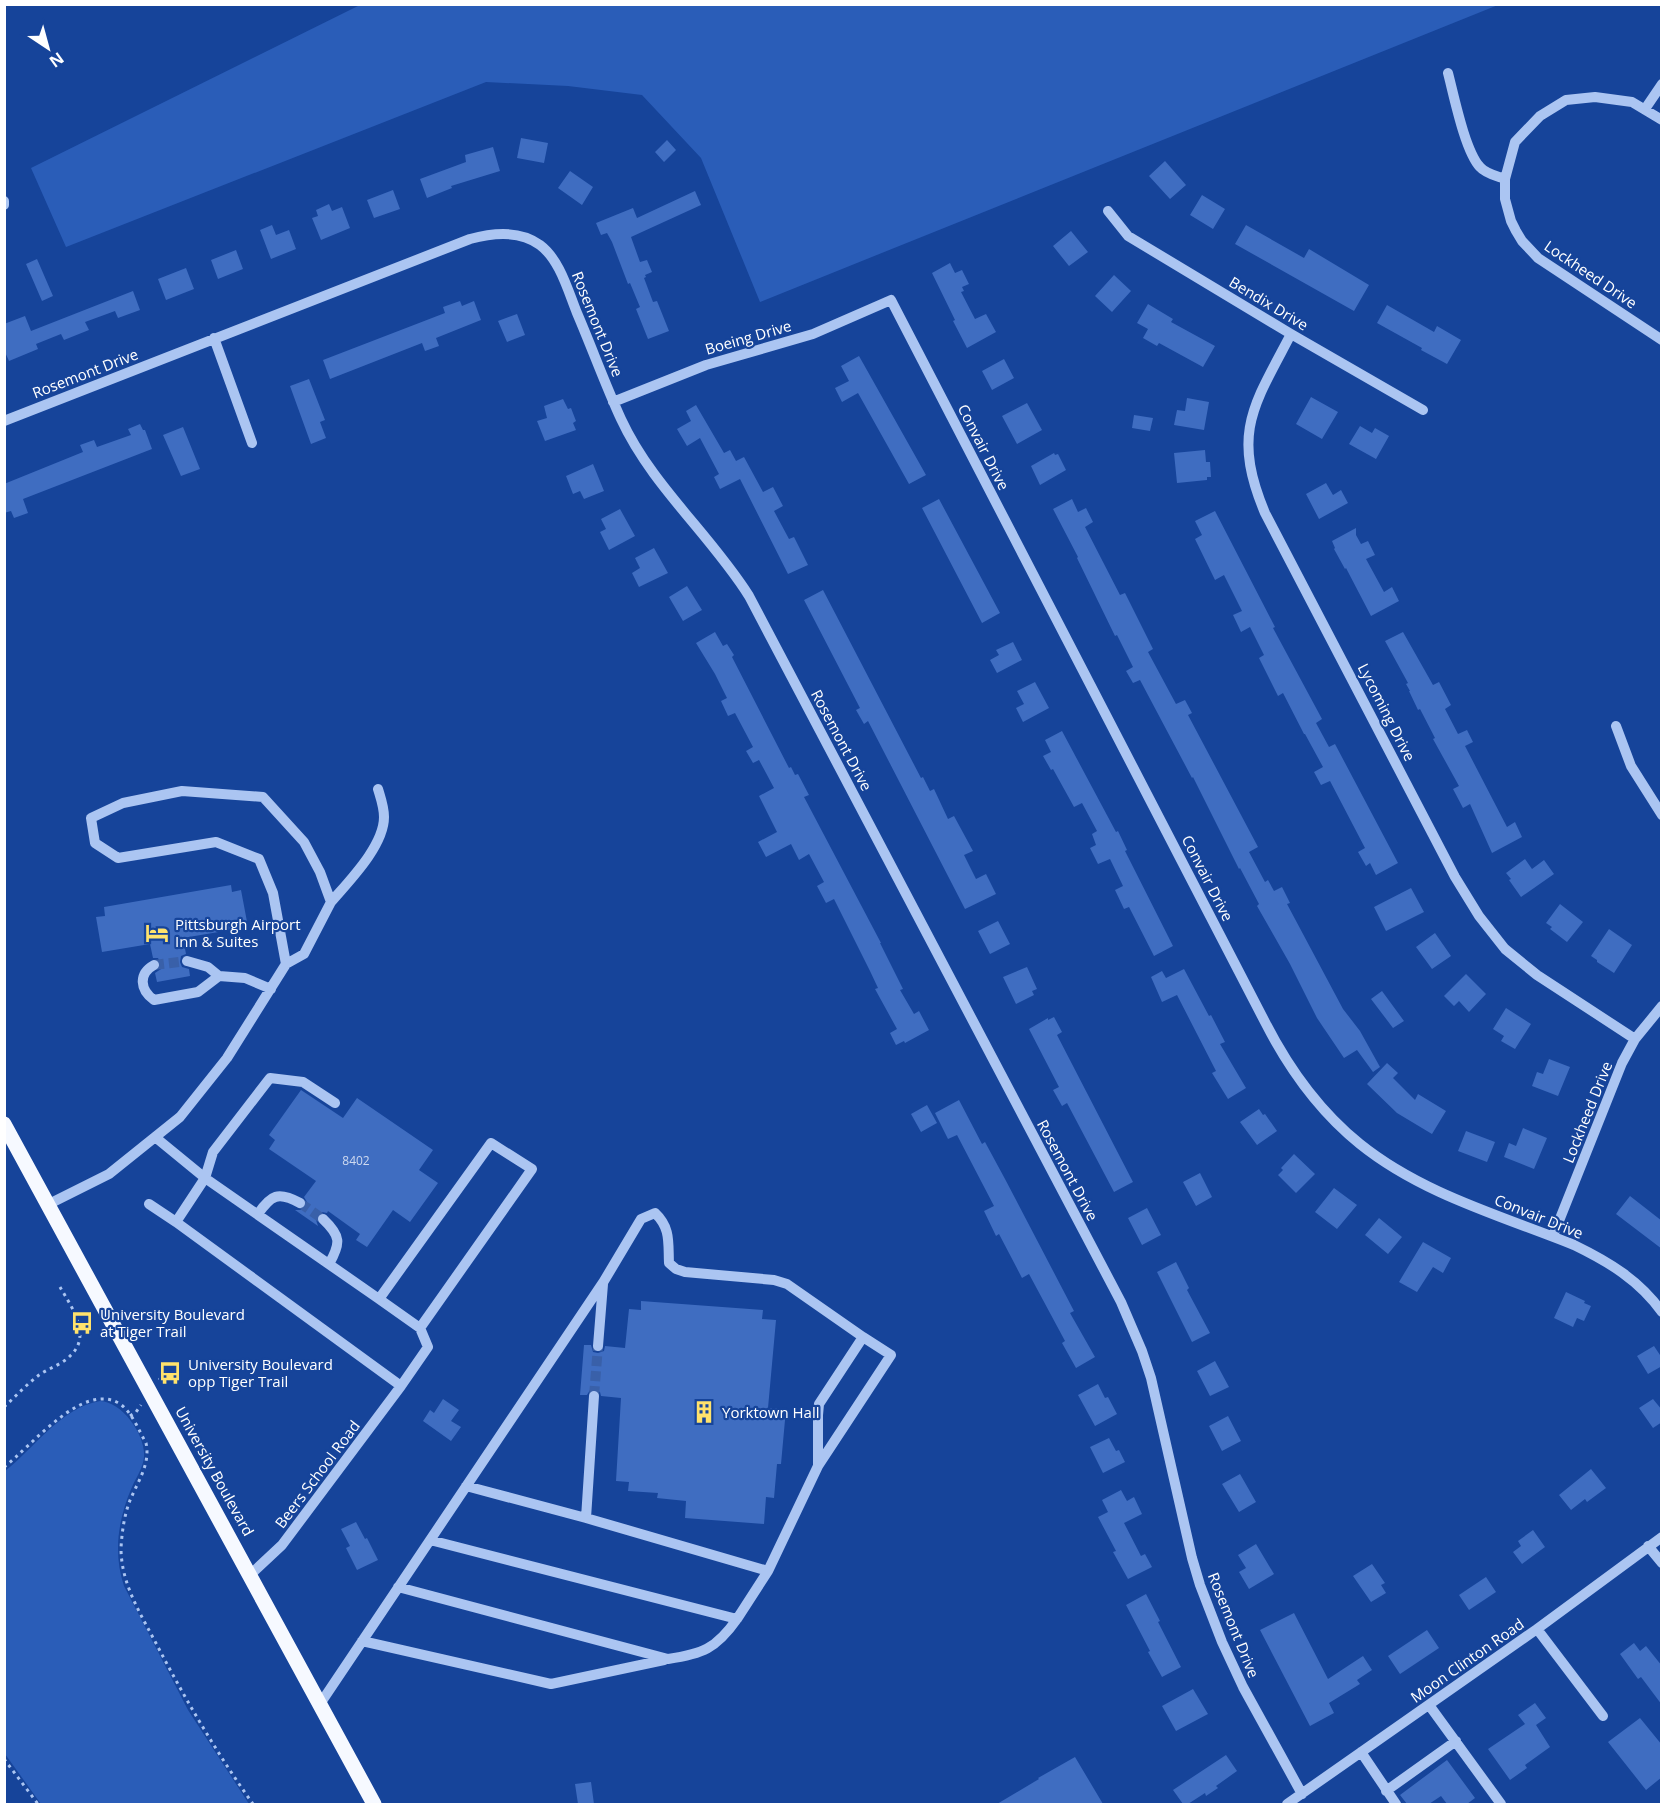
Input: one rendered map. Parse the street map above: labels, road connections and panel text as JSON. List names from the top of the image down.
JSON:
{
  "streets": {
    "main road": ["University Boulevard"],
    "street": [
      "Lockheed Drive",
      "Bendix Drive",
      "Rosemont Drive",
      "Boeing Drive",
      "Convair Drive",
      "Lycoming Drive",
      "Beers School Road",
      "Moon Clinton Road"
    ]
  },
  "crossings": [
    ["Lockheed Drive", "Convair Drive"],
    ["Lockheed Drive", "Lycoming Drive"],
    ["Bendix Drive", "Lycoming Drive"],
    ["Rosemont Drive", "Boeing Drive"],
    ["Rosemont Drive", "Moon Clinton Road"],
    ["Boeing Drive", "Convair Drive"],
    ["University Boulevard", "Beers School Road"]
  ],
  "places": {
    "hotel": ["Pittsburgh Airport Inn & Suites"],
    "bus stop": ["University Boulevard at Tiger Trail", "University Boulevard opp Tiger Trail"],
    "building": ["Yorktown Hall"]
  },
  "house_numbers": ["8402"],
  "north": "bottom right"
}
